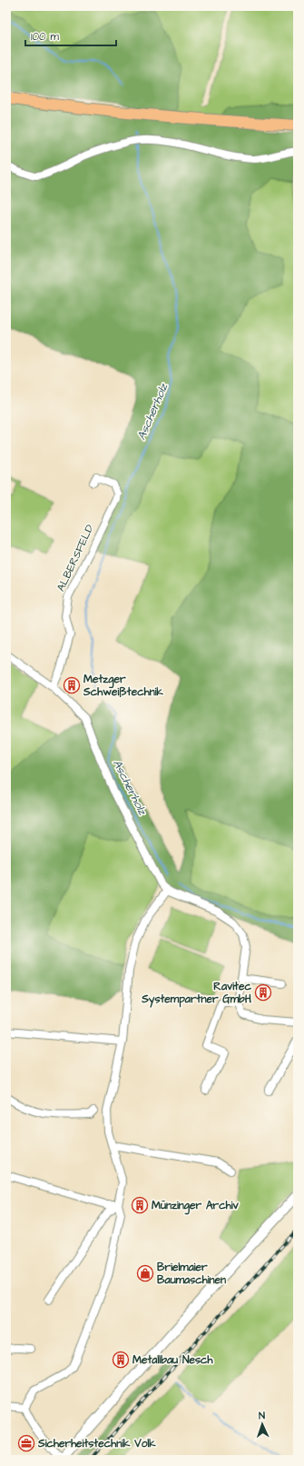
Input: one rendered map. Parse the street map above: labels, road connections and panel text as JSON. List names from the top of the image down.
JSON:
{
  "streets": {
    "street": ["ALBERSFELD"]
  },
  "water": ["Ascherholz"],
  "places": {
    "building": [
      "Metzger Schweißtechnik",
      "Ravitec Systempartner GmbH",
      "Münzinger Archiv",
      "Metallbau Nesch"
    ],
    "shop": ["Brielmaier Baumaschinen"],
    "office": ["Sicherheitstechnik Volk"]
  },
  "scale_bar": "100 m",
  "north": "top"
}
